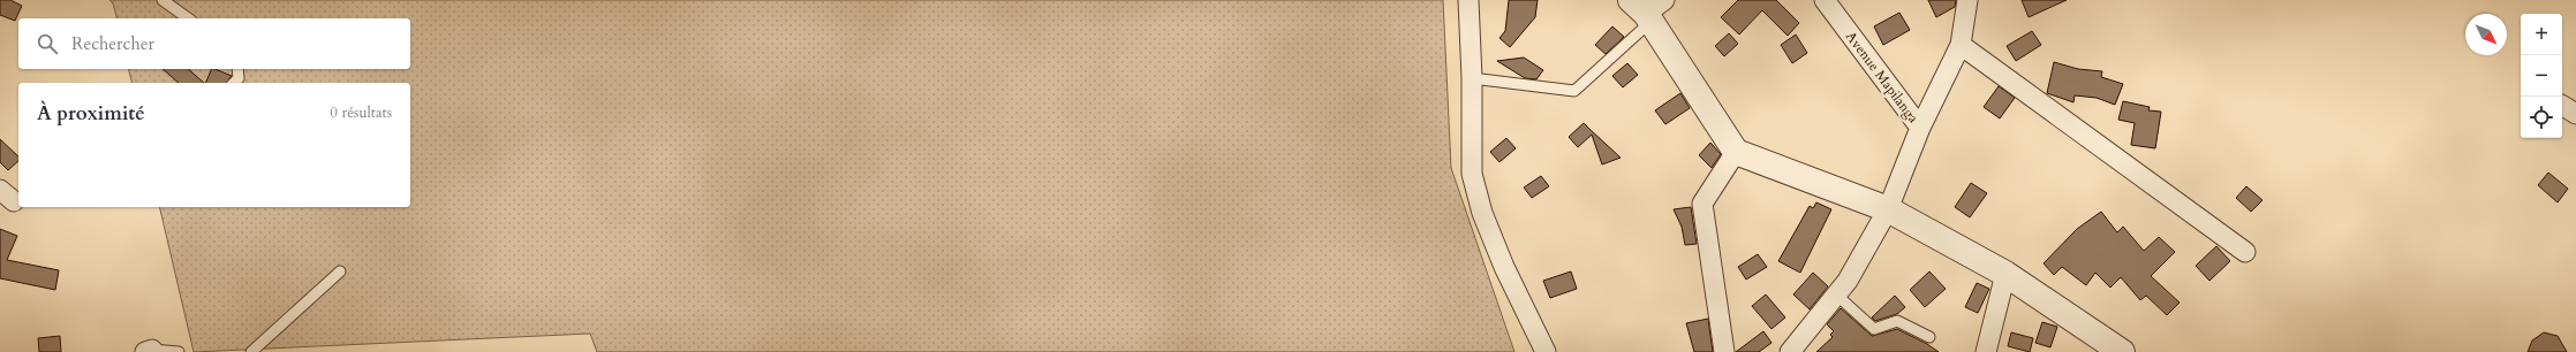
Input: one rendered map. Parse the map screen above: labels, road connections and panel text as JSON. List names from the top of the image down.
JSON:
{
  "streets": {
    "street": ["Avenue Mapilanga"]
  },
  "north": "bottom right",
  "page": {
    "map_buttons": ["+", "−"],
    "search": "Rechercher",
    "heading": ["À proximité", "0 résultats"]
  }
}
